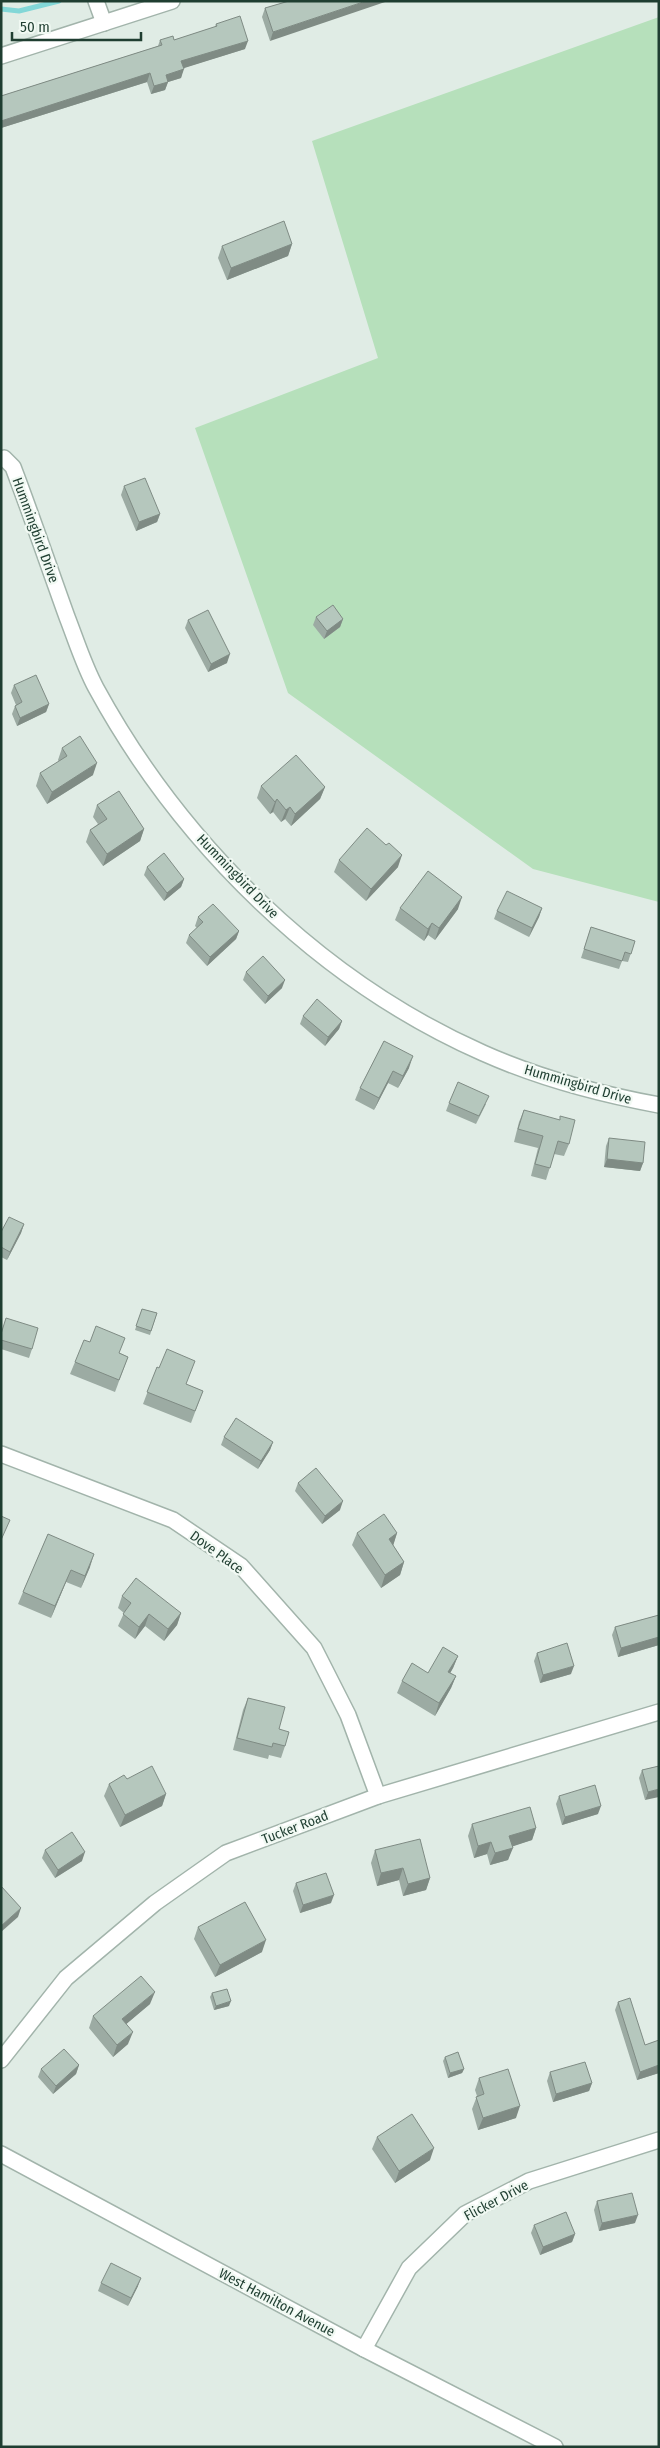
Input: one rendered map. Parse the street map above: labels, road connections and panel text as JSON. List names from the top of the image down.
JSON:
{
  "streets": {
    "street": [
      "Hummingbird Drive",
      "Dove Place",
      "Tucker Road",
      "Flicker Drive",
      "West Hamilton Avenue"
    ]
  },
  "crossings": [
    ["Dove Place", "Tucker Road"],
    ["Flicker Drive", "West Hamilton Avenue"]
  ],
  "scale_bar": "50 m"
}
